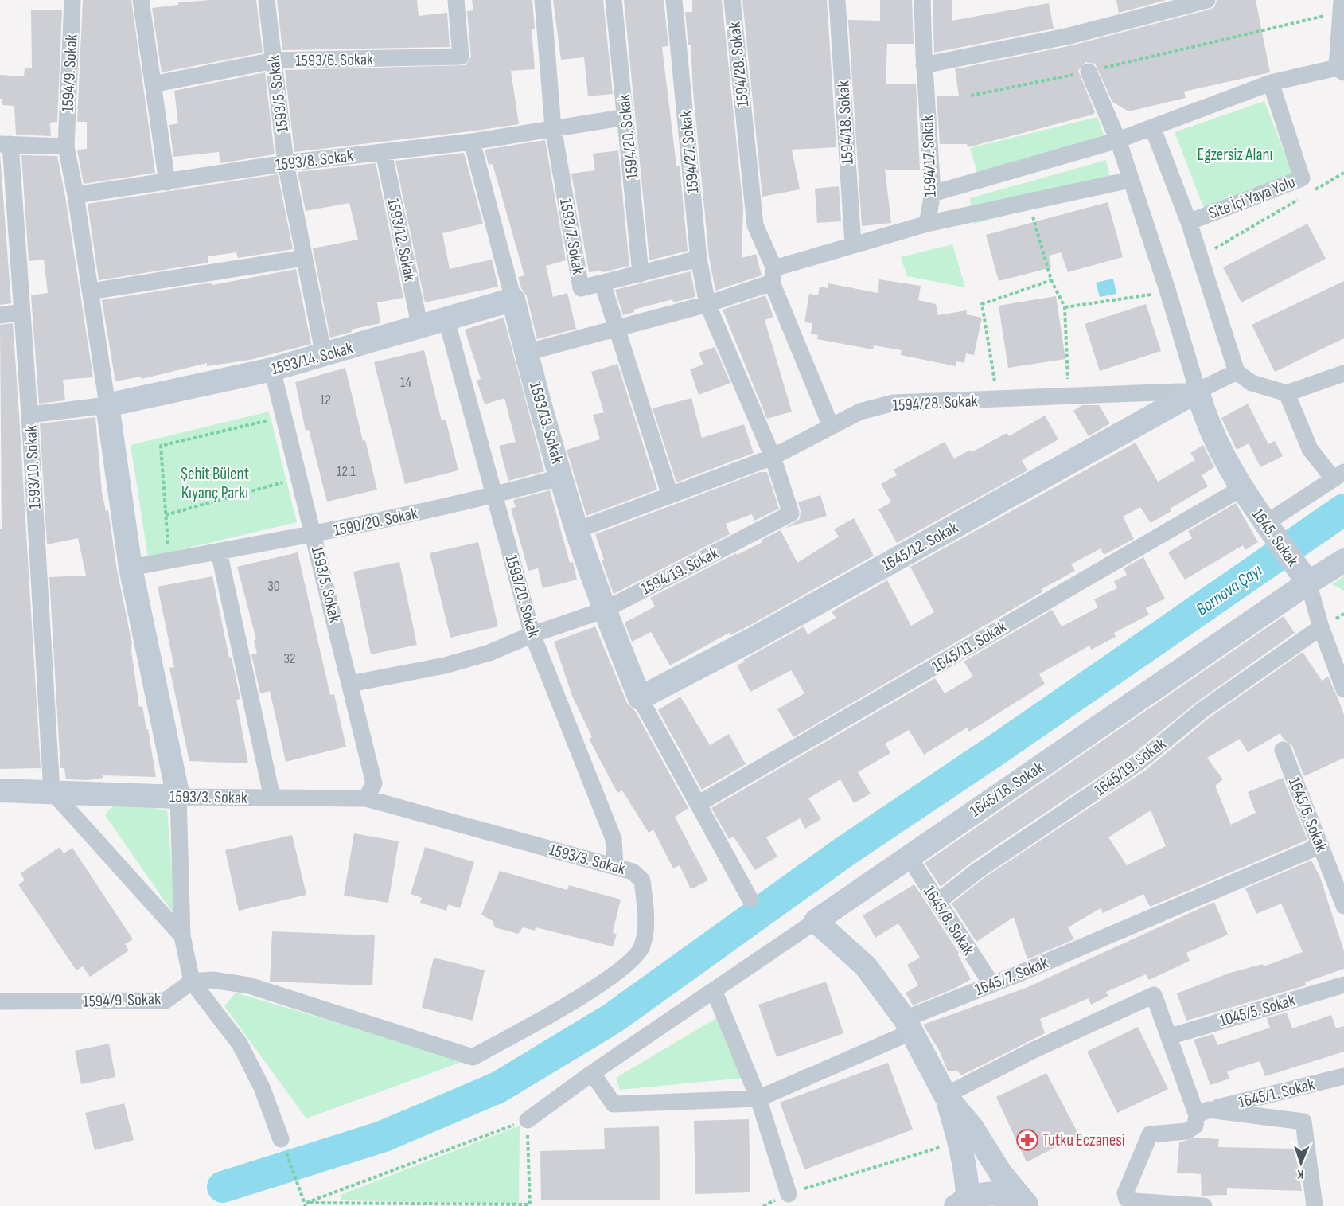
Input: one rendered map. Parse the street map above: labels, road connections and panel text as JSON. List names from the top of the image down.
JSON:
{
  "streets": {
    "street": [
      "1593/6. Sokak",
      "1594/28. Sokak",
      "1594/9. Sokak",
      "1593/5. Sokak",
      "1594/18. Sokak",
      "1594/20. Sokak",
      "1594/27. Sokak",
      "1594/17. Sokak",
      "1593/8. Sokak",
      "Site İçi Yaya Yolu",
      "1593/7. Sokak",
      "1593/12. Sokak",
      "1593/14. Sokak",
      "1593/13. Sokak",
      "1593/10. Sokak",
      "1590/20. Sokak",
      "1645. Sokak",
      "1645/12. Sokak",
      "1594/19. Sokak",
      "1593/20. Sokak",
      "1645/11. Sokak",
      "1645/19. Sokak",
      "1645/18. Sokak",
      "1593/3. Sokak",
      "1645/6. Sokak",
      "1645/8. Sokak",
      "1645/7. Sokak",
      "1045/5. Sokak",
      "1645/1. Sokak"
    ]
  },
  "crossings": [
    ["1593/6. Sokak", "1593/5. Sokak"],
    ["1594/28. Sokak", "1645. Sokak"],
    ["1594/28. Sokak", "1645/12. Sokak"],
    ["1594/9. Sokak", "1593/8. Sokak"],
    ["1594/9. Sokak", "1593/14. Sokak"],
    ["1594/9. Sokak", "1593/3. Sokak"],
    ["1593/5. Sokak", "1593/8. Sokak"],
    ["1593/5. Sokak", "1593/14. Sokak"],
    ["1593/5. Sokak", "1590/20. Sokak"],
    ["1593/5. Sokak", "1594/19. Sokak"],
    ["1593/5. Sokak", "1593/3. Sokak"],
    ["1594/20. Sokak", "1593/8. Sokak"],
    ["1594/27. Sokak", "1594/19. Sokak"],
    ["1593/8. Sokak", "1593/7. Sokak"],
    ["1593/8. Sokak", "1593/12. Sokak"],
    ["1593/8. Sokak", "1593/13. Sokak"],
    ["1593/12. Sokak", "1593/14. Sokak"],
    ["1593/14. Sokak", "1593/13. Sokak"],
    ["1593/14. Sokak", "1593/20. Sokak"],
    ["1593/13. Sokak", "1590/20. Sokak"],
    ["1593/13. Sokak", "1645/12. Sokak"],
    ["1593/13. Sokak", "1594/19. Sokak"],
    ["1593/10. Sokak", "1593/3. Sokak"],
    ["1590/20. Sokak", "1593/20. Sokak"],
    ["1645. Sokak", "1645/12. Sokak"],
    ["1645. Sokak", "1645/11. Sokak"],
    ["1645. Sokak", "1645/19. Sokak"],
    ["1645. Sokak", "1645/18. Sokak"],
    ["1594/19. Sokak", "1593/20. Sokak"],
    ["1593/20. Sokak", "1593/3. Sokak"],
    ["1645/19. Sokak", "1645/8. Sokak"],
    ["1645/18. Sokak", "1645/8. Sokak"],
    ["1645/6. Sokak", "1645/7. Sokak"],
    ["1645/8. Sokak", "1645/7. Sokak"]
  ],
  "water": ["Bornova Çayı"],
  "parks": ["Egzersiz Alanı", "Şehit Bülent Kıyanç Parkı"],
  "places": {
    "pharmacy": ["Tutku Eczanesi"]
  },
  "house_numbers": [
    "14",
    "12",
    "12.1",
    "30",
    "32"
  ],
  "north": "bottom"
}
